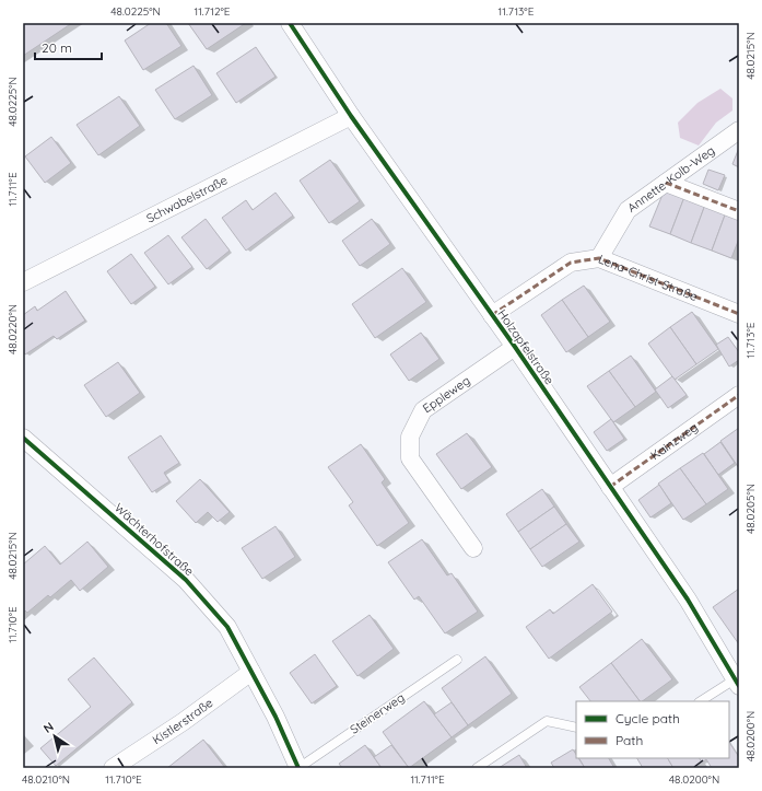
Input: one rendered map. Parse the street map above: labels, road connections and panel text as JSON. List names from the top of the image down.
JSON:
{
  "streets": {
    "street": [
      "Annette-Kolb-Weg",
      "Schwabelstraße",
      "Lena-Christ-Straße",
      "Holzapfelstraße",
      "Eppleweg",
      "Kainzweg",
      "Wächterhofstraße",
      "Kistlerstraße"
    ],
    "lane": ["Steinerweg"]
  },
  "crossings": [
    ["Annette-Kolb-Weg", "Lena-Christ-Straße"],
    ["Schwabelstraße", "Holzapfelstraße"],
    ["Lena-Christ-Straße", "Holzapfelstraße"],
    ["Holzapfelstraße", "Eppleweg"],
    ["Holzapfelstraße", "Kainzweg"],
    ["Wächterhofstraße", "Steinerweg"],
    ["Wächterhofstraße", "Kistlerstraße"]
  ],
  "legend": ["Cycle path", "Path"],
  "scale_bar": "20 m",
  "north": "top left",
  "coordinates": [
    "48.0225°N",
    "11.712°E",
    "11.713°E",
    "48.0215°N",
    "11.711°E",
    "48.0220°N",
    "48.0205°N",
    "11.710°E",
    "48.0200°N",
    "48.0210°N"
  ]
}
